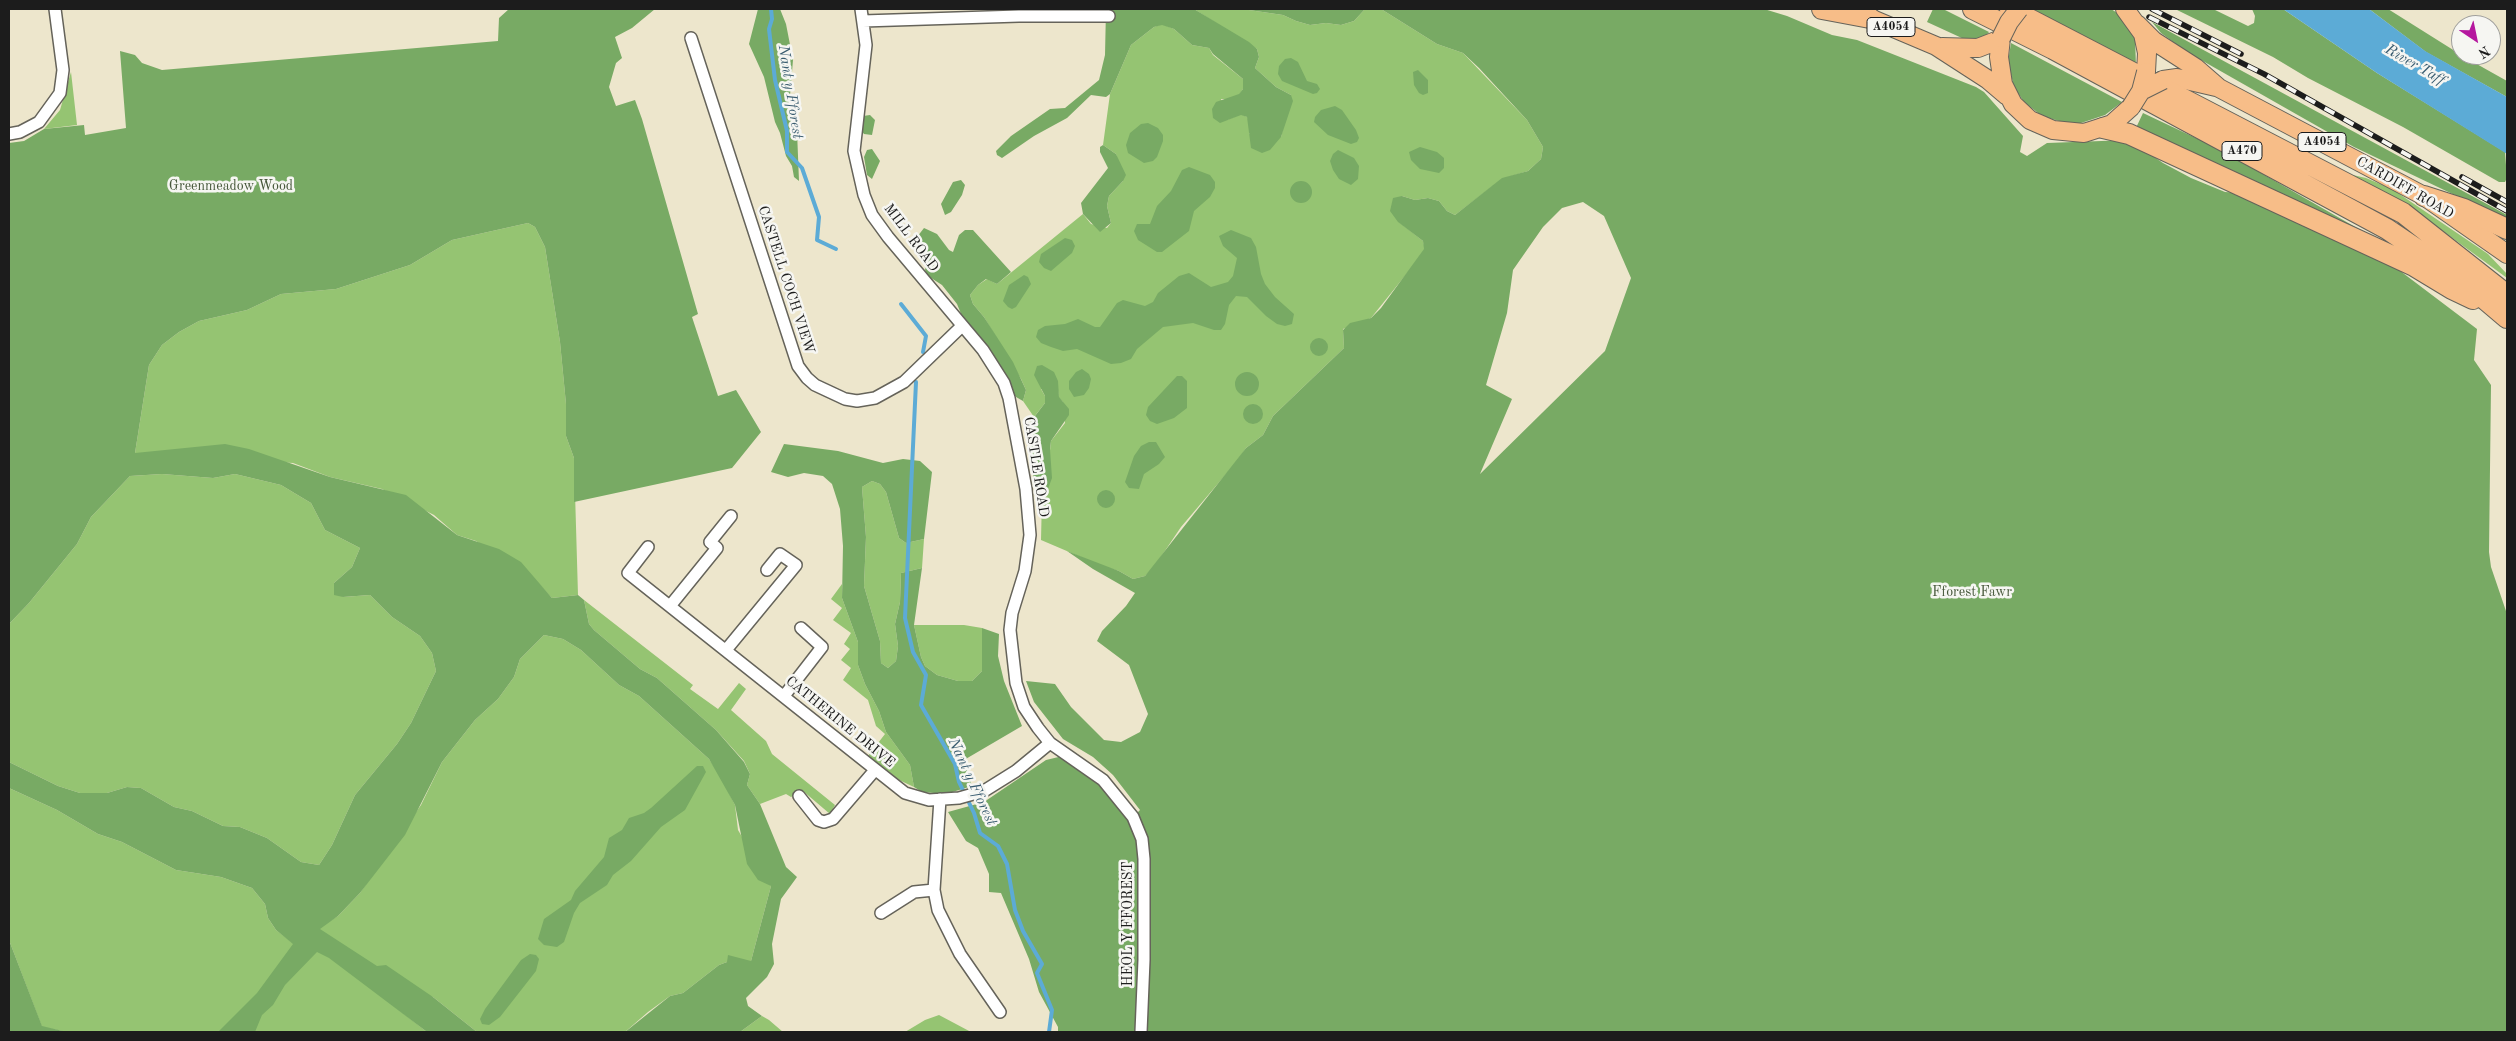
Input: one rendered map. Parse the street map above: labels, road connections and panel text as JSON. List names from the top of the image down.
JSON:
{
  "streets": {
    "highway": ["A470"],
    "main road": ["A4054", "CARDIFF ROAD"],
    "street": [
      "MILL ROAD",
      "CASTELL COCH VIEW",
      "CASTLE ROAD",
      "CATHERINE DRIVE",
      "HEOL Y FFOREST"
    ]
  },
  "crossings": [
    ["MILL ROAD", "CASTELL COCH VIEW"],
    ["MILL ROAD", "CASTLE ROAD"],
    ["CASTELL COCH VIEW", "CASTLE ROAD"],
    ["CASTLE ROAD", "CATHERINE DRIVE"],
    ["CASTLE ROAD", "HEOL Y FFOREST"]
  ],
  "water": ["River Taff", "Nant y Fforest"],
  "parks": ["Greenmeadow Wood", "Fforest Fawr"],
  "north": "bottom right"
}
